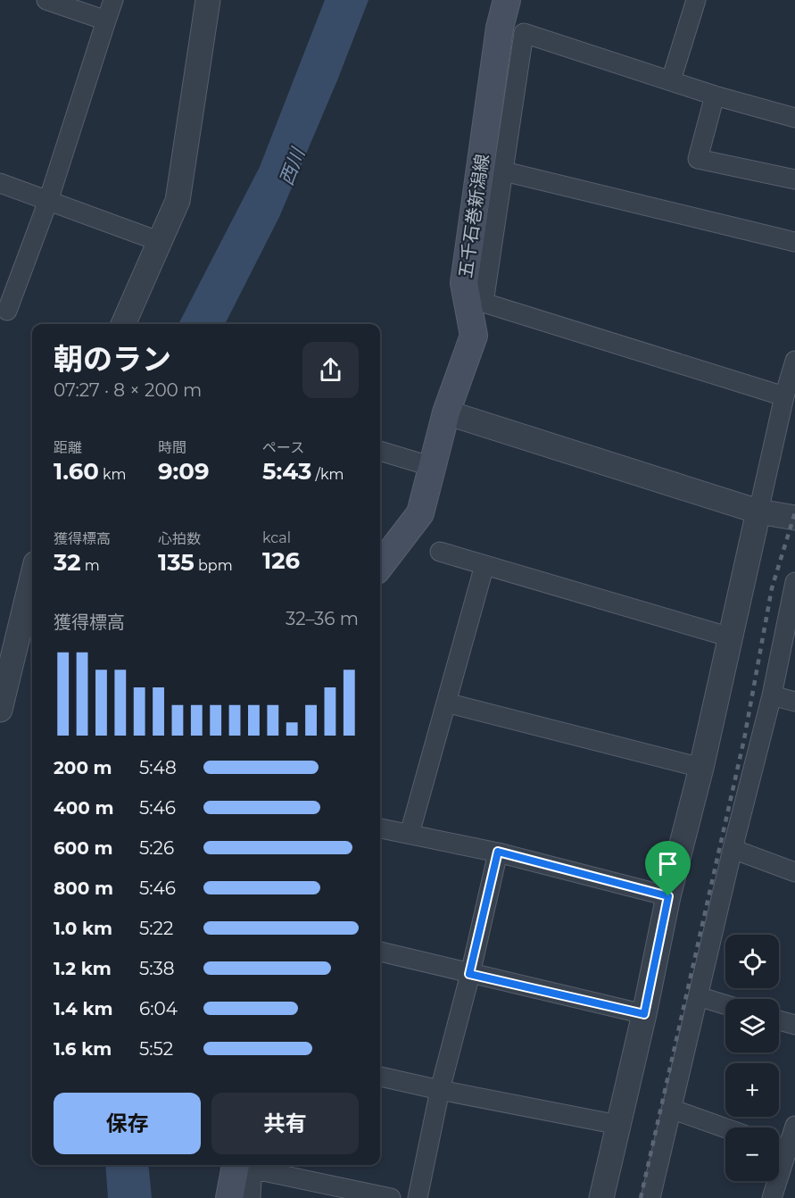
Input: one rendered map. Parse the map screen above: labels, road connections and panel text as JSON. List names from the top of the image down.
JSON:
{
  "streets": {
    "main road": ["五千石巻新潟線"]
  },
  "water": ["西川"],
  "page": {
    "heading": ["朝のラン", "07:27 · 8 × 200 m"],
    "stats": [
      ["距離", "1.60 km"],
      ["時間", "9:09"],
      ["ペース", "5:43 /km"],
      ["獲得標高", "32 m"],
      ["心拍数", "135 bpm"],
      ["kcal", "126"]
    ],
    "chart": ["獲得標高", "32–36 m"],
    "list": [
      {
        "name": "200 m",
        "note": "5:48"
      },
      {
        "name": "400 m",
        "note": "5:46"
      },
      {
        "name": "600 m",
        "note": "5:26"
      },
      {
        "name": "800 m",
        "note": "5:46"
      },
      {
        "name": "1.0 km",
        "note": "5:22"
      },
      {
        "name": "1.2 km",
        "note": "5:38"
      },
      {
        "name": "1.4 km",
        "note": "6:04"
      },
      {
        "name": "1.6 km",
        "note": "5:52"
      }
    ],
    "map_buttons": ["+", "−"],
    "buttons": ["保存", "共有"]
  }
}
